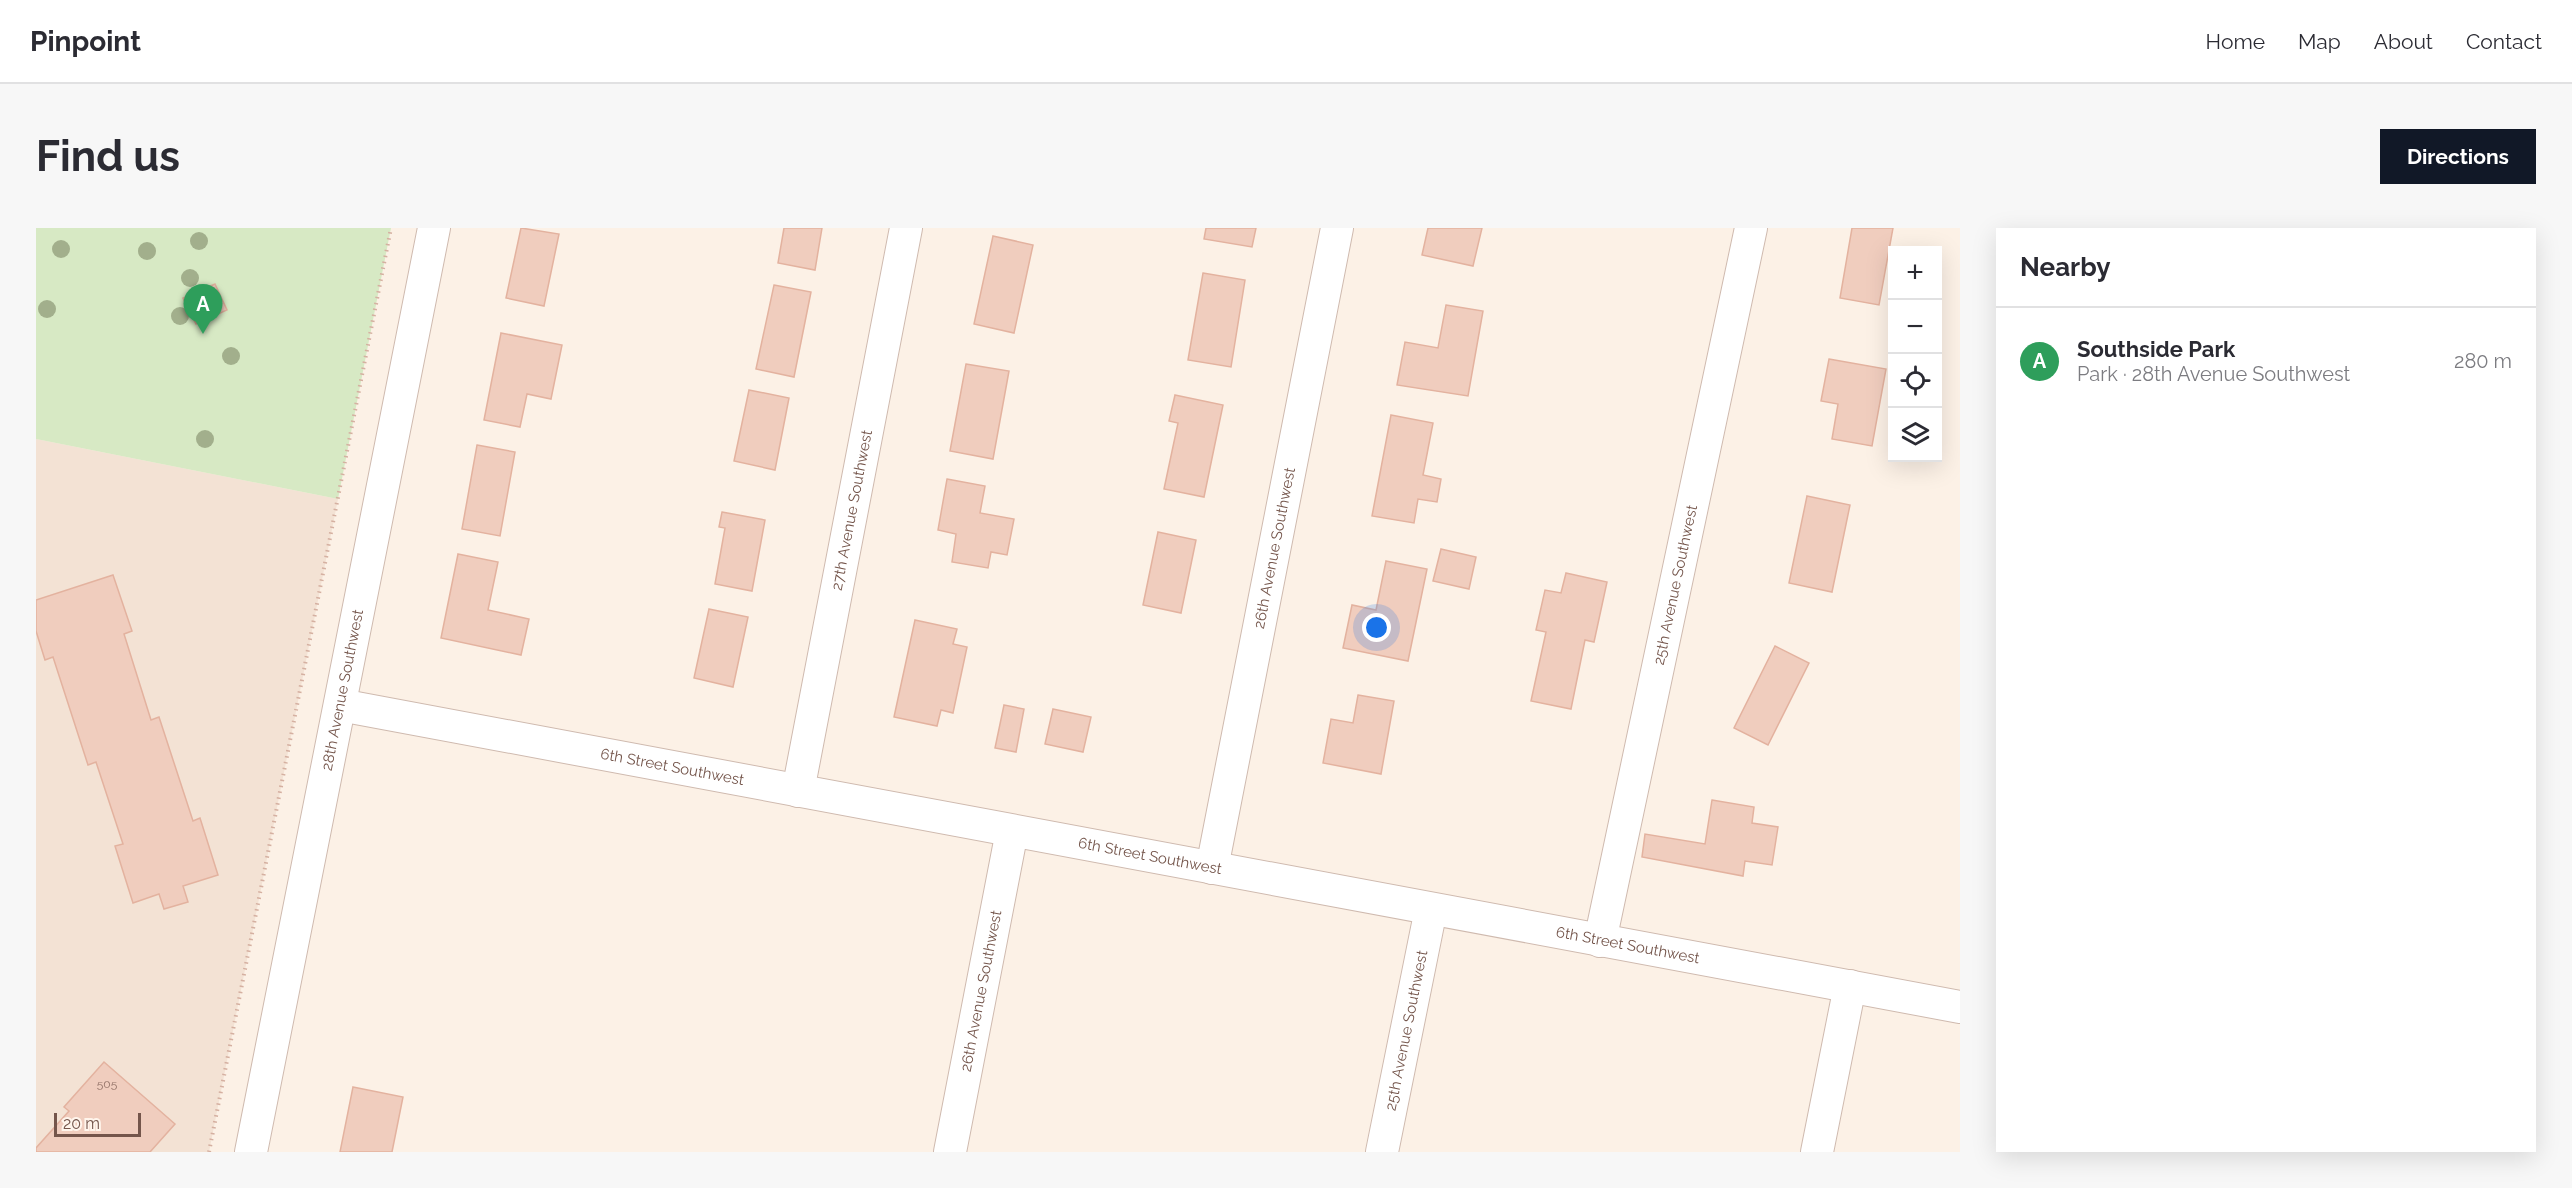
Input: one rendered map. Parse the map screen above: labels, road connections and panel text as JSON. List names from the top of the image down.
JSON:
{
  "streets": {
    "street": [
      "27th Avenue Southwest",
      "26th Avenue Southwest",
      "25th Avenue Southwest",
      "28th Avenue Southwest",
      "6th Street Southwest"
    ]
  },
  "crossings": [
    ["27th Avenue Southwest", "6th Street Southwest"],
    ["26th Avenue Southwest", "6th Street Southwest"],
    ["25th Avenue Southwest", "6th Street Southwest"],
    ["28th Avenue Southwest", "6th Street Southwest"]
  ],
  "house_numbers": ["505"],
  "scale_bar": "20 m",
  "page": {
    "header": "Pinpoint",
    "nav": [
      "Home",
      "Map",
      "About",
      "Contact"
    ],
    "buttons": "Directions",
    "title": "Find us",
    "heading": "Nearby",
    "map_buttons": ["+", "−"],
    "pins": "A",
    "list": [
      {
        "mark": "A",
        "name": "Southside Park",
        "note": "Park · 28th Avenue Southwest",
        "value": "280 m"
      }
    ],
    "scale": "20 m"
  }
}
